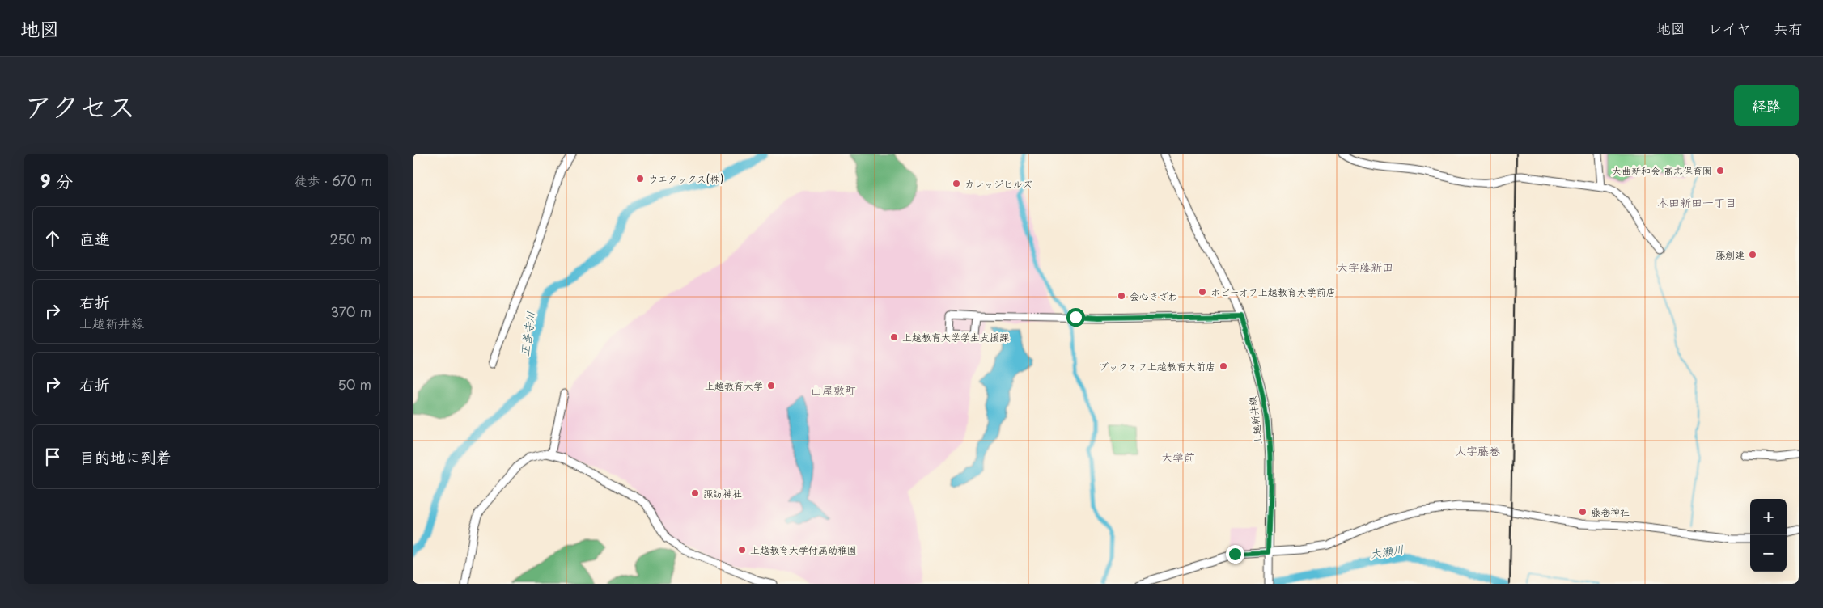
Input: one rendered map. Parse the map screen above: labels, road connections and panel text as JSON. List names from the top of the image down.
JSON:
{
  "streets": {
    "street": ["上越新井線"]
  },
  "districts": [
    "木田新田一丁目",
    "大字藤新田",
    "山屋敷町",
    "大字藤巻",
    "大学前"
  ],
  "water": ["正善寺川", "大瀬川"],
  "places": [
    "大曲新和会 高志保育園",
    "ウエタックス(株)",
    "カレッジヒルズ",
    "藤創建",
    "ホビーオフ上越教育大学前店",
    "会心きざわ",
    "上越教育大学学生支援課",
    "ブックオフ上越教育大前店",
    "上越教育大学",
    "諏訪神社",
    "藤巻神社",
    "上越教育大学付属幼稚園"
  ],
  "page": {
    "header": "地図",
    "nav": ["地図", "レイヤ", "共有"],
    "title": "アクセス",
    "buttons": "経路",
    "heading": ["9 分", "徒歩 · 670 m"],
    "list": [
      ["直進", "250 m"],
      ["右折", "上越新井線", "370 m"],
      ["右折", "50 m"],
      "目的地に到着"
    ],
    "map_buttons": ["+", "−"]
  }
}
